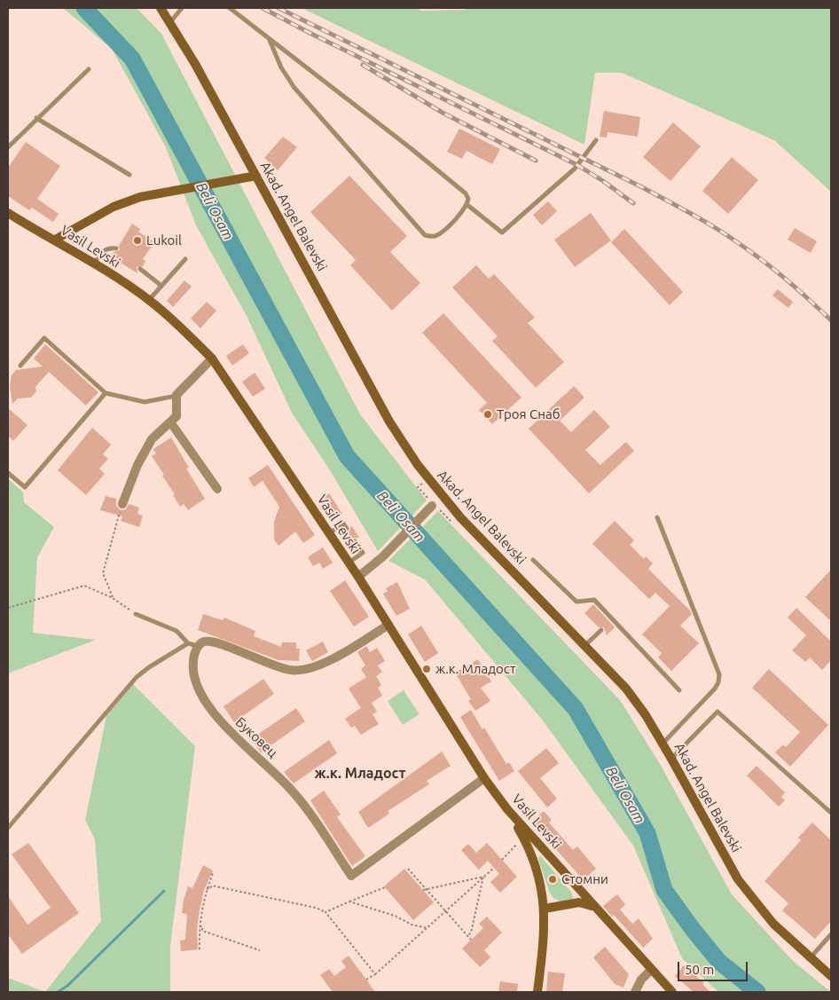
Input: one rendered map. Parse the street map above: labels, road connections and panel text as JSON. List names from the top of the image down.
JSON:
{
  "streets": {
    "street": ["Akad. Angel Balevski", "Vasil Levski", "Буковец"]
  },
  "crossings": [
    ["Vasil Levski", "Буковец"]
  ],
  "districts": ["ж.к. Младост"],
  "water": ["Beli Osam"],
  "places": [
    "Lukoil",
    "Троя Снаб",
    "ж.к. Младост",
    "Стомни"
  ],
  "scale_bar": "50 m"
}
